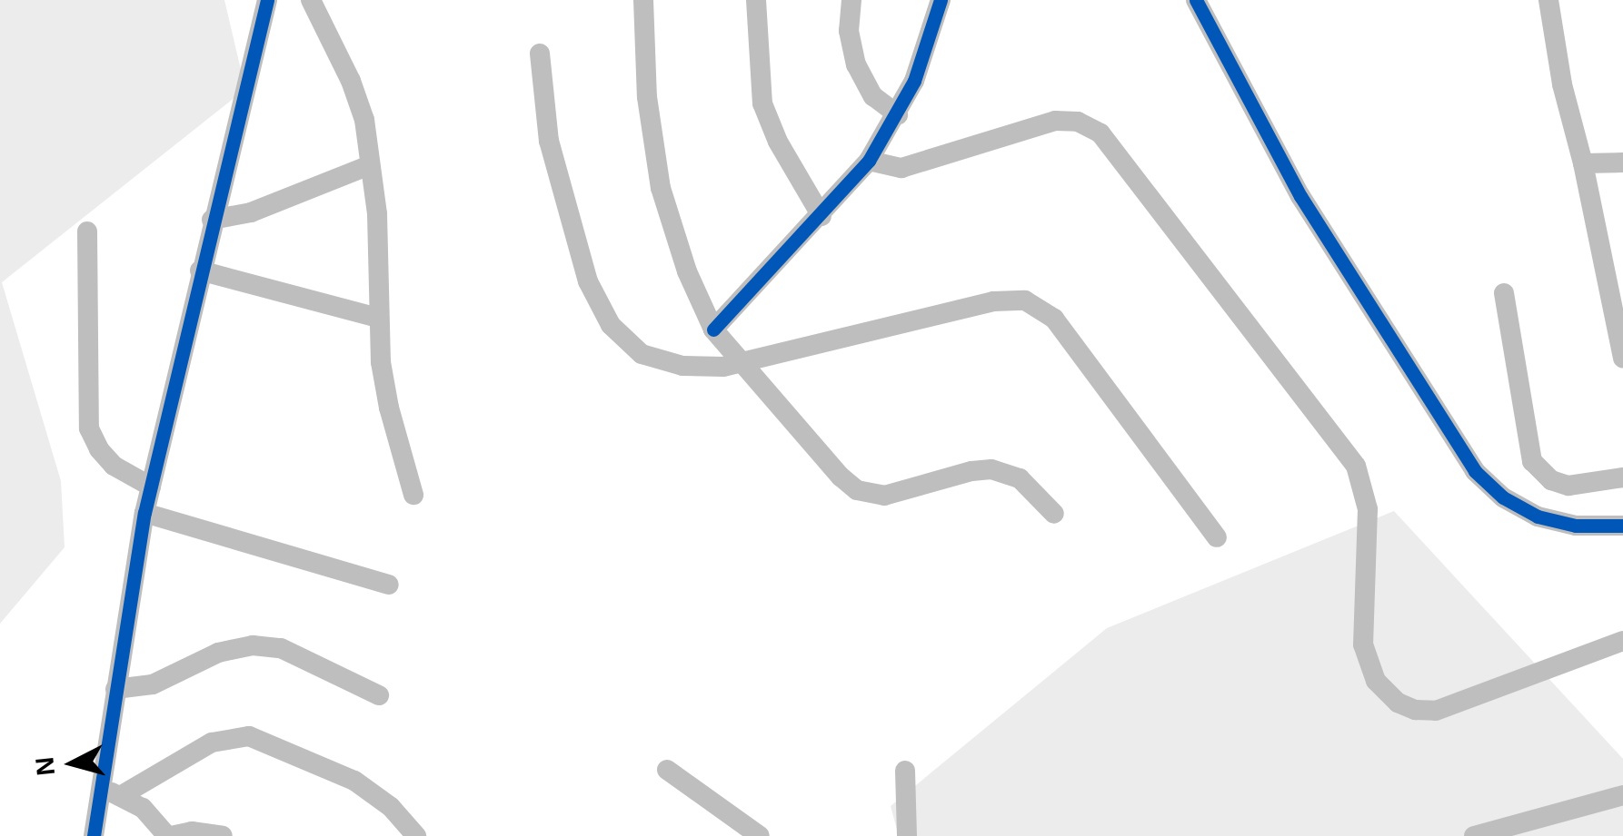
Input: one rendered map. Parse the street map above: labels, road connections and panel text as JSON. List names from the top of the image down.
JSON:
{
  "north": "left"
}
